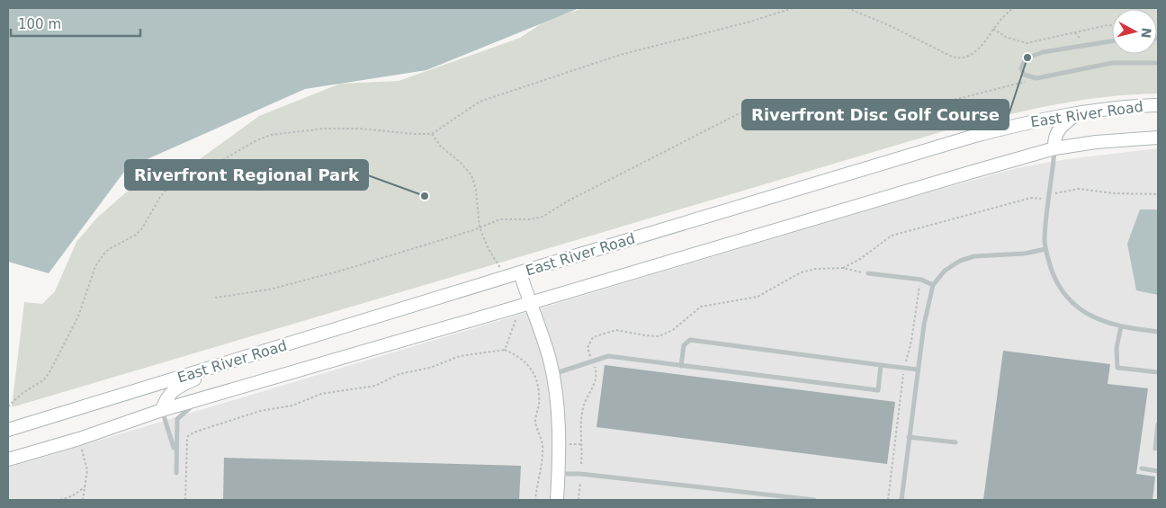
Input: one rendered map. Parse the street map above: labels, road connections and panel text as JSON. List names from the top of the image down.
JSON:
{
  "streets": {
    "street": ["East River Road"]
  },
  "places": ["Riverfront Disc Golf Course", "Riverfront Regional Park"],
  "scale_bar": "100 m",
  "north": "right"
}
